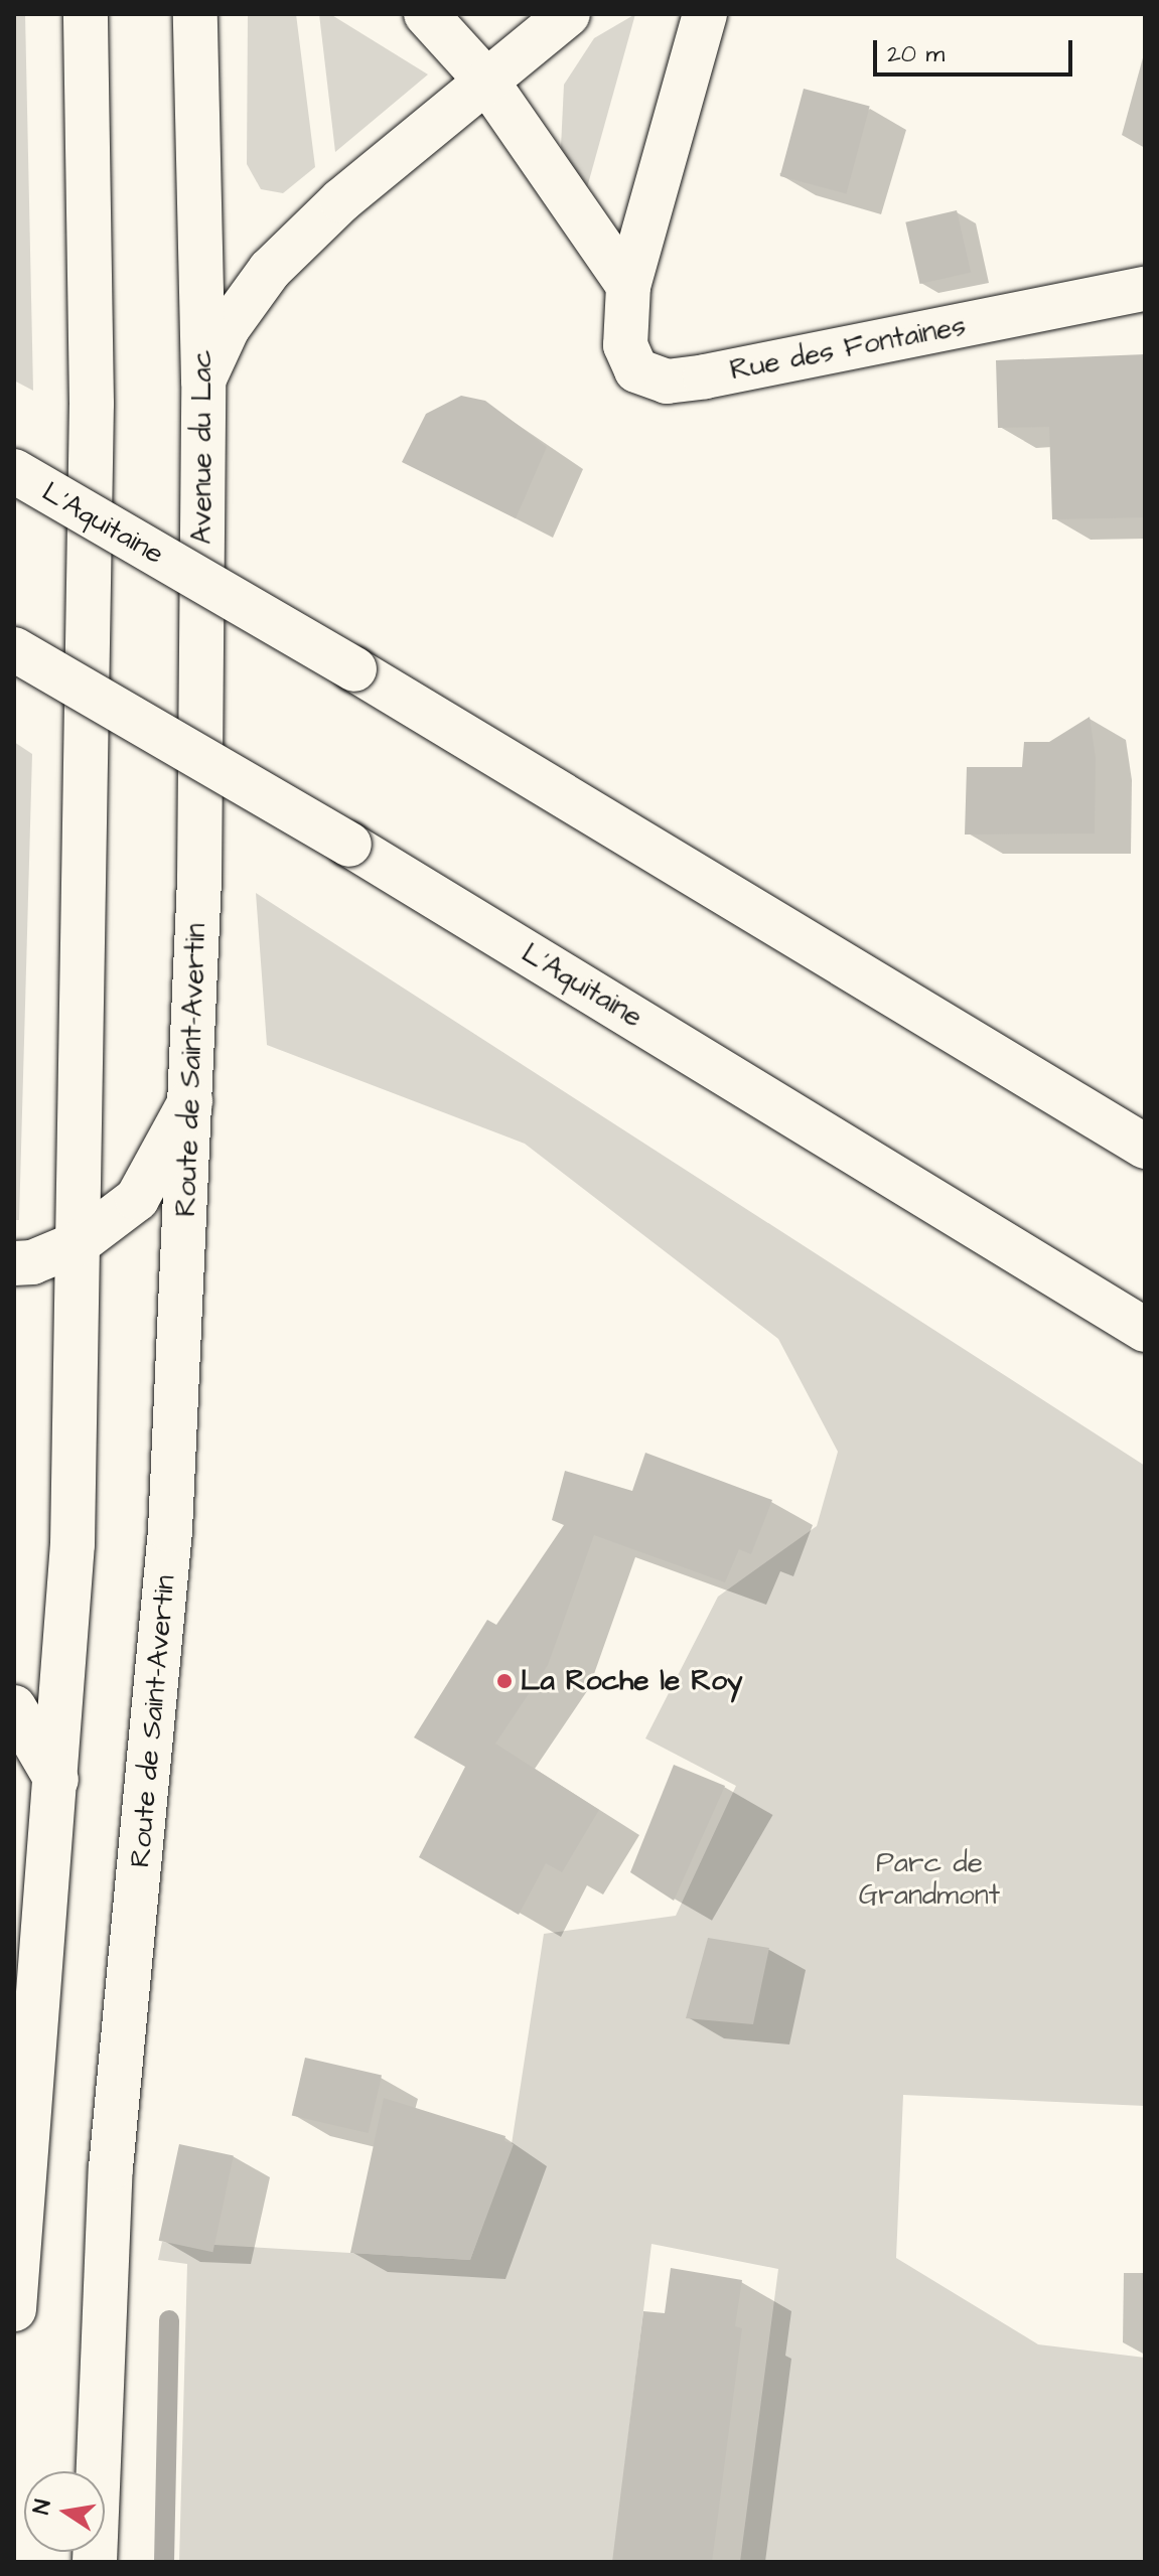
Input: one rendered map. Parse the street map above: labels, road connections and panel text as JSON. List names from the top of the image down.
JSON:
{
  "streets": {
    "main road": [
      "Rue des Fontaines",
      "Avenue du Lac",
      "L'Aquitaine",
      "Route de Saint-Avertin"
    ]
  },
  "crossings": [
    ["Avenue du Lac", "Route de Saint-Avertin"]
  ],
  "parks": ["Parc de Grandmont"],
  "places": ["La Roche le Roy"],
  "scale_bar": "20 m",
  "north": "left"
}
